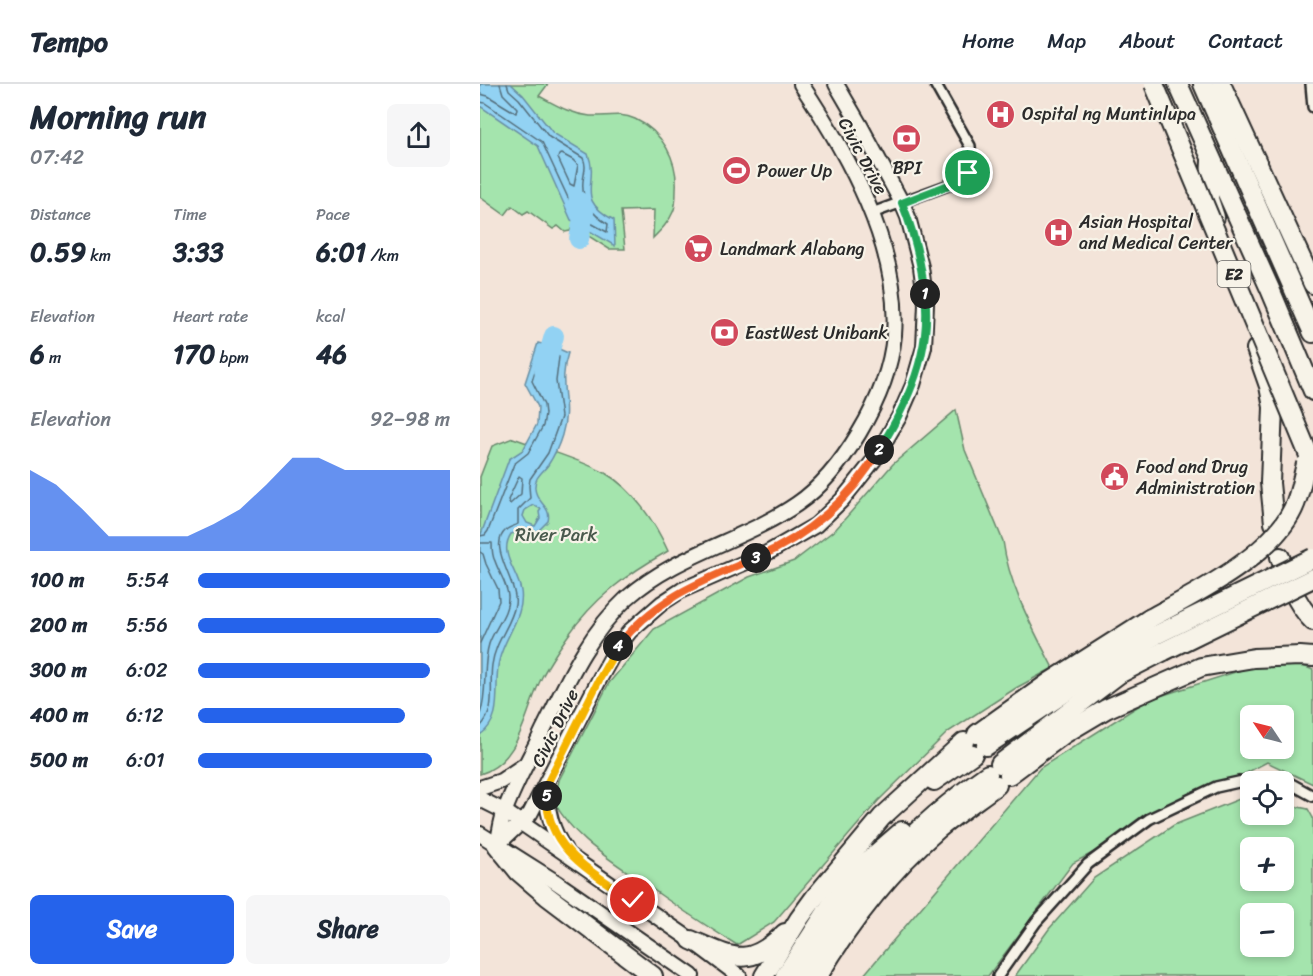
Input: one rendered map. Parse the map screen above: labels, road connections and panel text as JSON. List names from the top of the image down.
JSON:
{
  "streets": {
    "highway": ["E2"],
    "main road": ["Civic Drive"]
  },
  "parks": ["River Park"],
  "places": {
    "hospital": ["Ospital ng Muntinlupa", "Asian Hospital and Medical Center"],
    "bank": ["BPI", "EastWest Unibank"],
    "sports": ["Power Up"],
    "supermarket": ["Landmark Alabang"],
    "public building": ["Food and Drug Administration"]
  },
  "north": "top left",
  "page": {
    "header": "Tempo",
    "nav": [
      "Home",
      "Map",
      "About",
      "Contact"
    ],
    "heading": ["Morning run", "07:42"],
    "stats": [
      ["Distance", "0.59 km"],
      ["Time", "3:33"],
      ["Pace", "6:01 /km"],
      ["Elevation", "6 m"],
      ["Heart rate", "170 bpm"],
      ["kcal", "46"]
    ],
    "pins": [
      "1",
      "2",
      "3",
      "4",
      "5"
    ],
    "chart": ["Elevation", "92–98 m"],
    "list": [
      {
        "name": "100 m",
        "note": "5:54"
      },
      {
        "name": "200 m",
        "note": "5:56"
      },
      {
        "name": "300 m",
        "note": "6:02"
      },
      {
        "name": "400 m",
        "note": "6:12"
      },
      {
        "name": "500 m",
        "note": "6:01"
      }
    ],
    "map_buttons": ["+", "−"],
    "buttons": ["Save", "Share"]
  }
}
